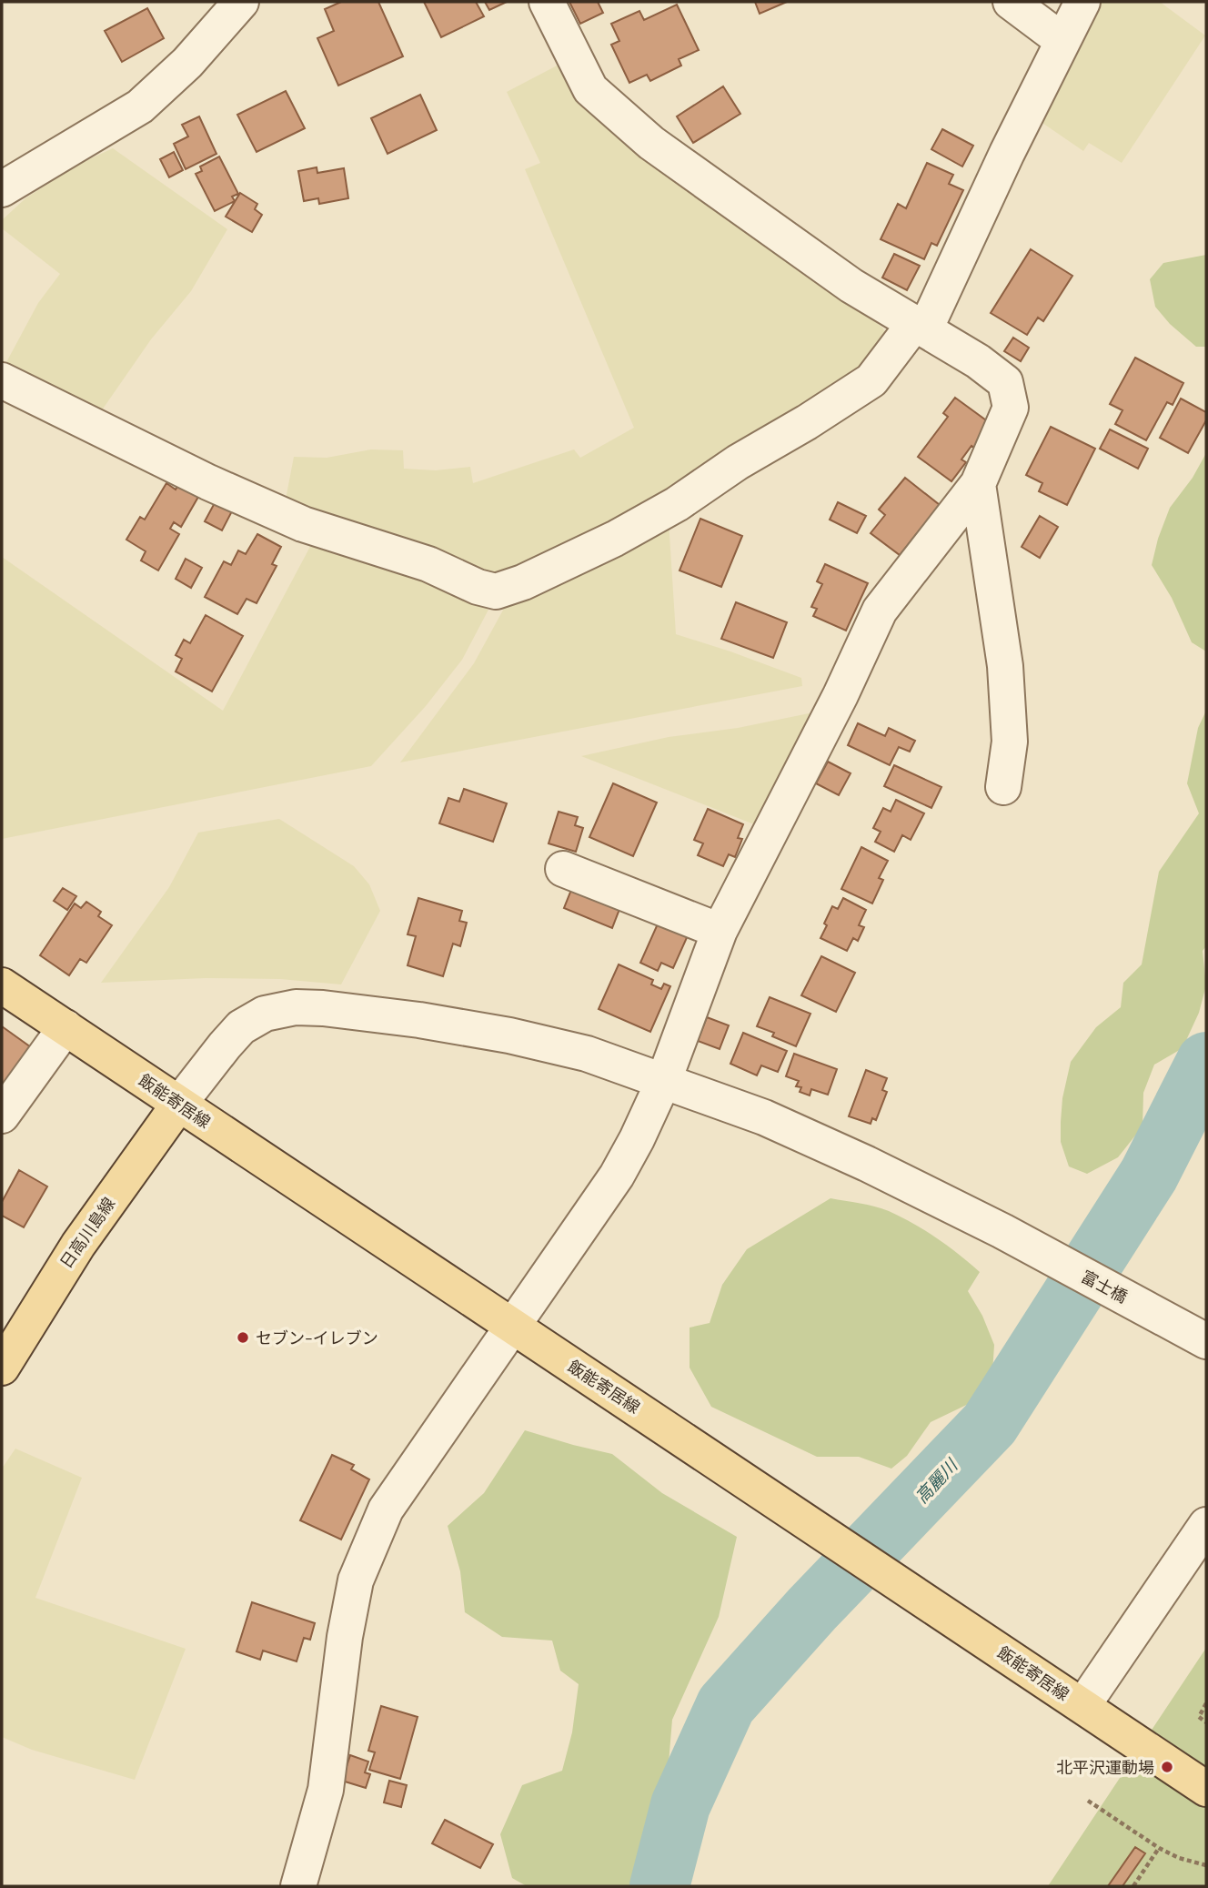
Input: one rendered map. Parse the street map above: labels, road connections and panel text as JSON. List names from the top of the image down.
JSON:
{
  "streets": {
    "main road": ["飯能寄居線", "日高川島線"],
    "street": ["富士橋"]
  },
  "crossings": [
    ["飯能寄居線", "日高川島線"],
    ["飯能寄居線", "富士橋"],
    ["日高川島線", "富士橋"]
  ],
  "water": ["高麗川"],
  "places": ["セブン-イレブン", "北平沢運動場"]
}
